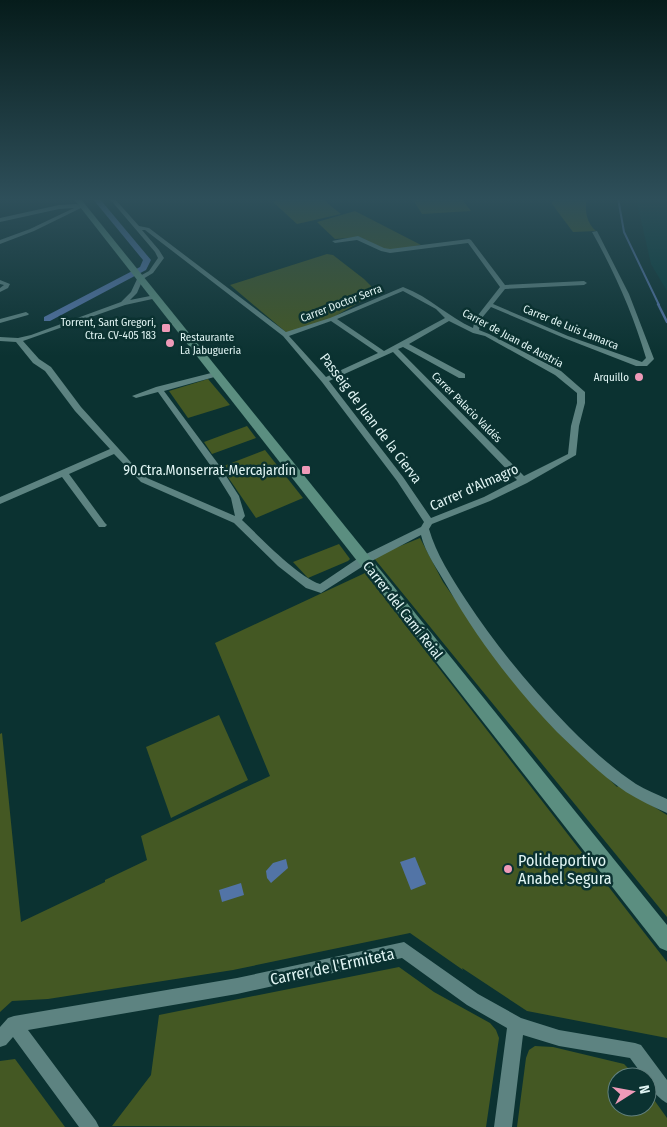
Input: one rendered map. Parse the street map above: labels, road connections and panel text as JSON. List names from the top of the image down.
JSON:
{
  "streets": {
    "main road": ["Carrer del Camí Reial"],
    "street": [
      "Carrer Doctor Serra",
      "Carrer de Luis Lamarca",
      "Carrer de Juan de Austria",
      "Carrer Palacio Valdés",
      "Passeig de Juan de la Cierva",
      "Carrer d'Almagro",
      "Carrer de l'Ermiteta"
    ]
  },
  "crossings": [
    ["Carrer Doctor Serra", "Carrer de Juan de Austria"],
    ["Carrer Doctor Serra", "Passeig de Juan de la Cierva"],
    ["Carrer de Juan de Austria", "Carrer d'Almagro"],
    ["Carrer Palacio Valdés", "Carrer d'Almagro"],
    ["Passeig de Juan de la Cierva", "Carrer d'Almagro"],
    ["Carrer d'Almagro", "Carrer del Camí Reial"]
  ],
  "places": {
    "transit": ["Torrent, Sant Gregori, Ctra. CV-405 183", "90.Ctra.Monserrat-Mercajardín"],
    "other": ["Restaurante La Jabugueria", "Arquillo", "Polideportivo Anabel Segura"]
  },
  "north": "right"
}
